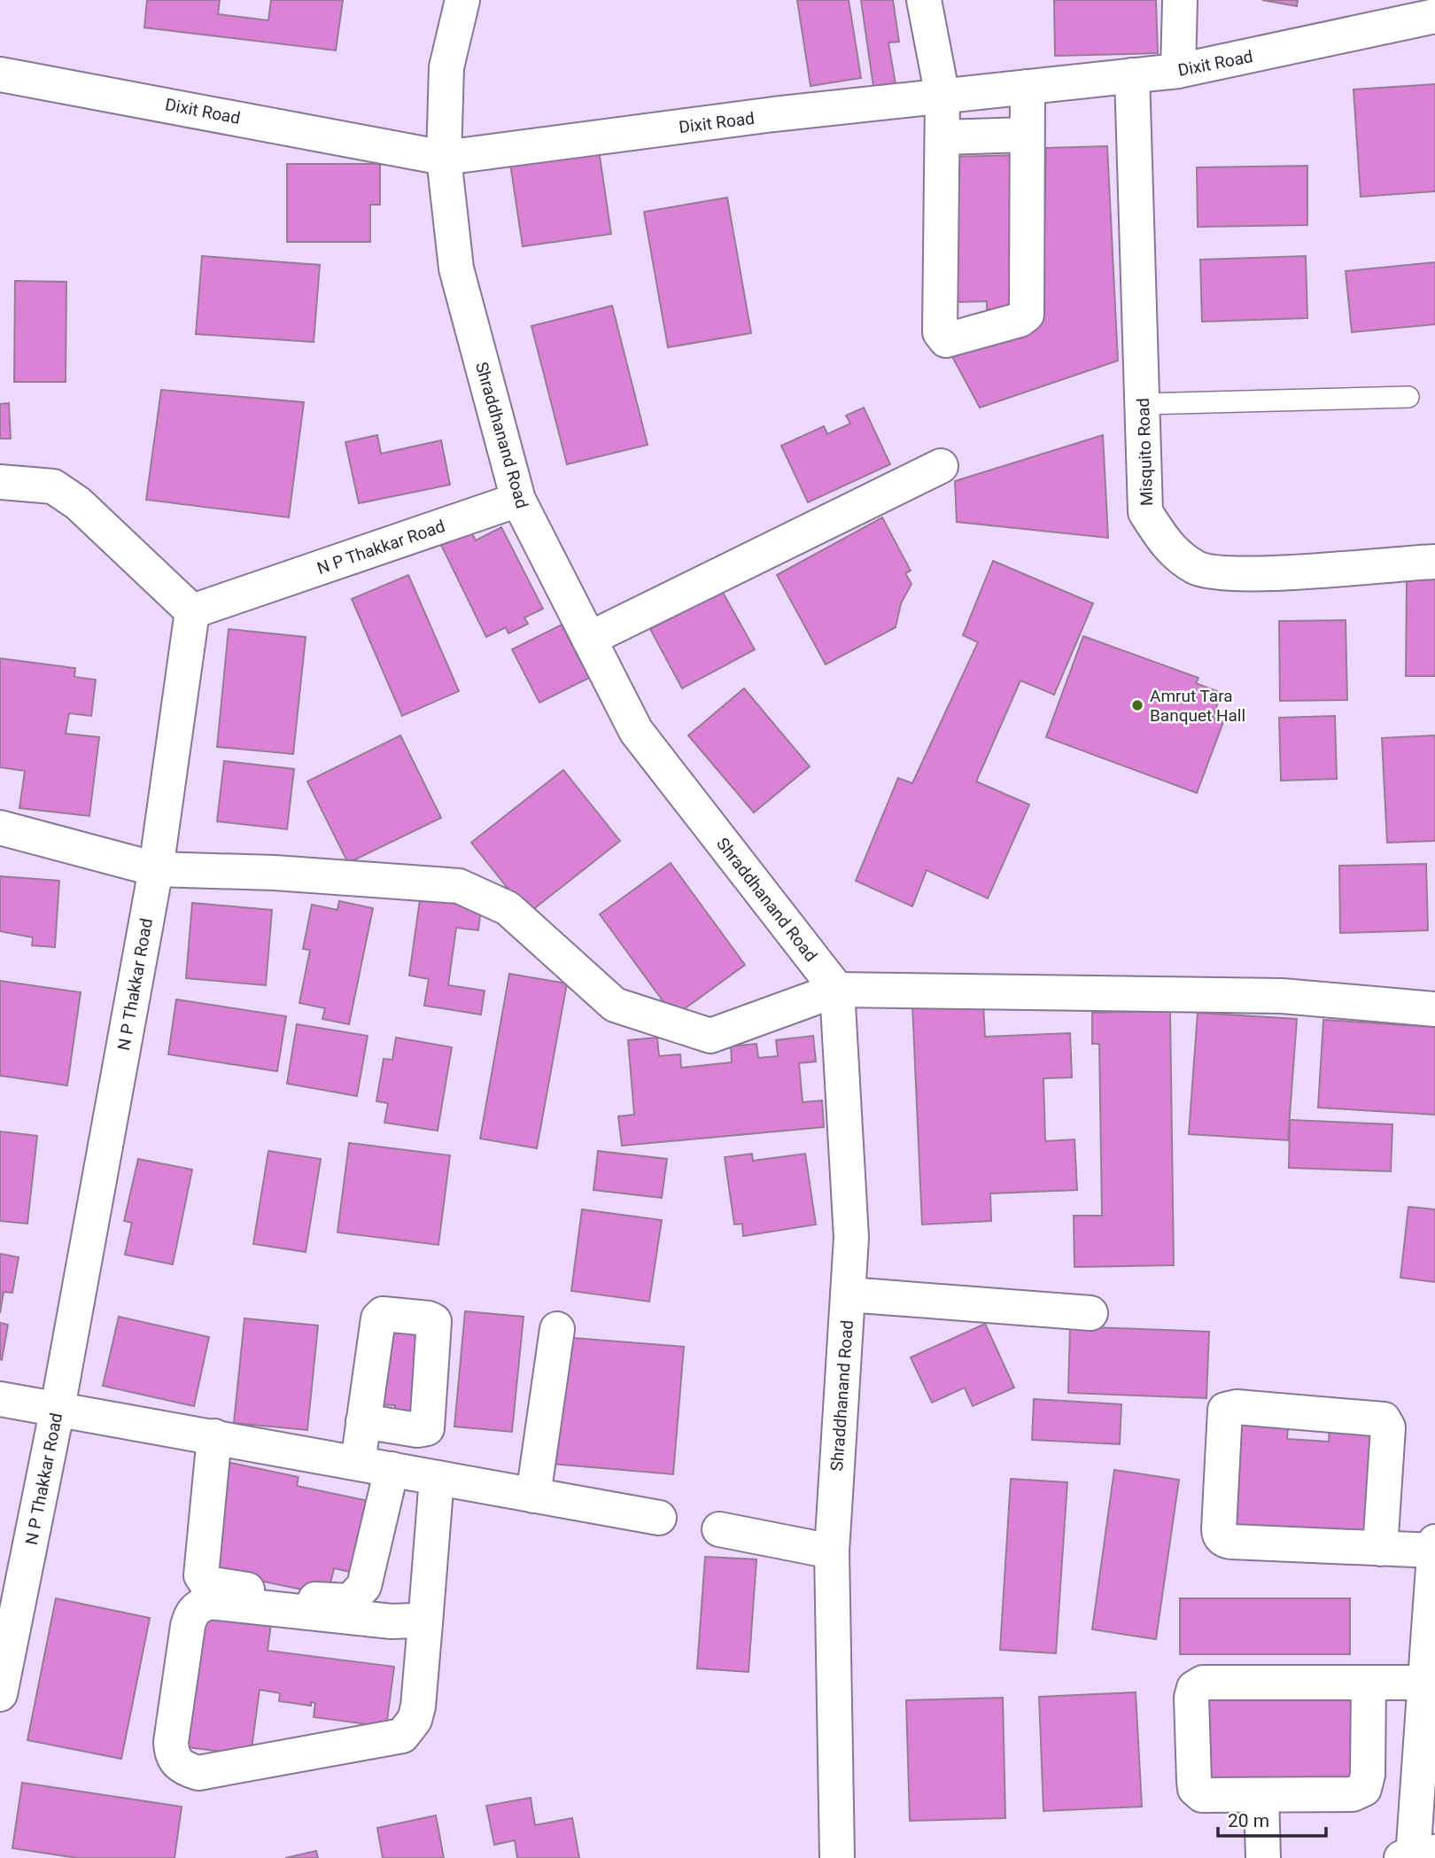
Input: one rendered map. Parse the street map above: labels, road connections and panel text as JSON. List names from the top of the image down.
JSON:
{
  "streets": {
    "street": [
      "Dixit Road",
      "Shraddhanand Road",
      "Misquito Road",
      "N P Thakkar Road"
    ]
  },
  "crossings": [
    ["Dixit Road", "Shraddhanand Road"],
    ["Dixit Road", "Misquito Road"],
    ["Shraddhanand Road", "N P Thakkar Road"]
  ],
  "places": ["Amrut Tara Banquet Hall"],
  "scale_bar": "20 m"
}
